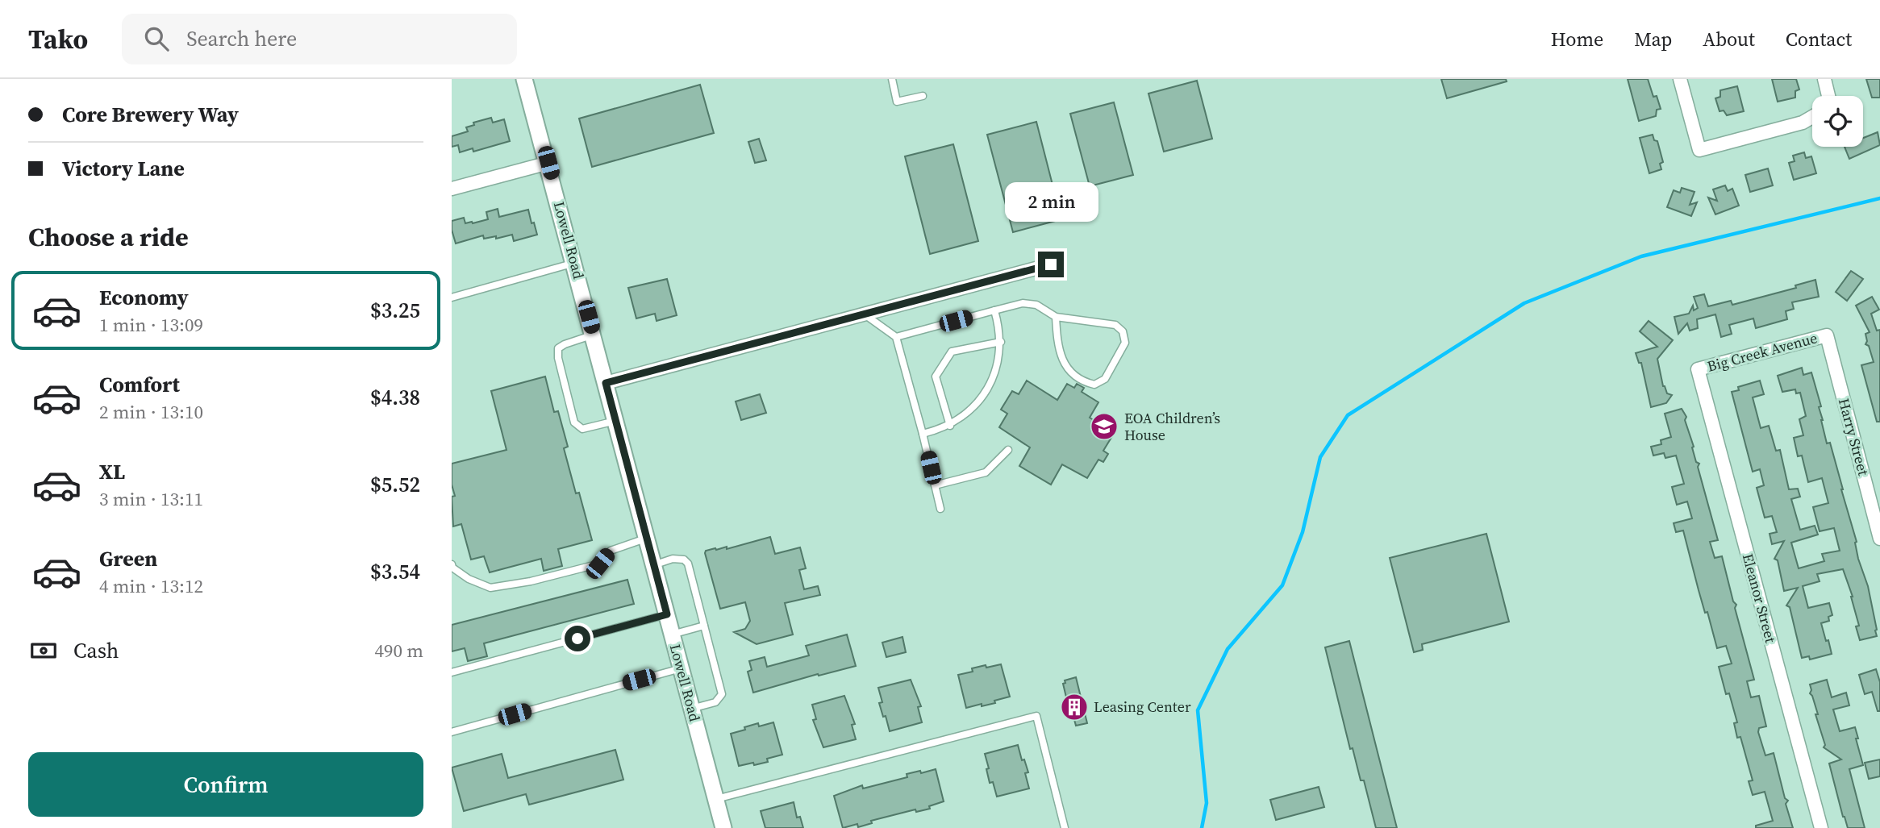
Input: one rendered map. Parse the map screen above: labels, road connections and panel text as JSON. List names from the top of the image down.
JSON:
{
  "streets": {
    "street": [
      "Lowell Road",
      "Big Creek Avenue",
      "Harry Street",
      "Eleanor Street"
    ]
  },
  "crossings": [
    ["Big Creek Avenue", "Harry Street"],
    ["Big Creek Avenue", "Eleanor Street"]
  ],
  "places": {
    "school or university": ["EOA Children’s House"],
    "building": ["Leasing Center"]
  },
  "page": {
    "header": "Tako",
    "search": "Search here",
    "nav": [
      "Home",
      "Map",
      "About",
      "Contact"
    ],
    "banner": ["Core Brewery Way", "Victory Lane"],
    "bubble": "2 min",
    "heading": "Choose a ride",
    "list": [
      {
        "name": "Economy",
        "note": "1 min · 13:09",
        "value": "$3.25"
      },
      {
        "name": "Comfort",
        "note": "2 min · 13:10",
        "value": "$4.38"
      },
      {
        "name": "XL",
        "note": "3 min · 13:11",
        "value": "$5.52"
      },
      {
        "name": "Green",
        "note": "4 min · 13:12",
        "value": "$3.54"
      }
    ],
    "pay": ["Cash", "490 m"],
    "buttons": "Confirm"
  }
}
